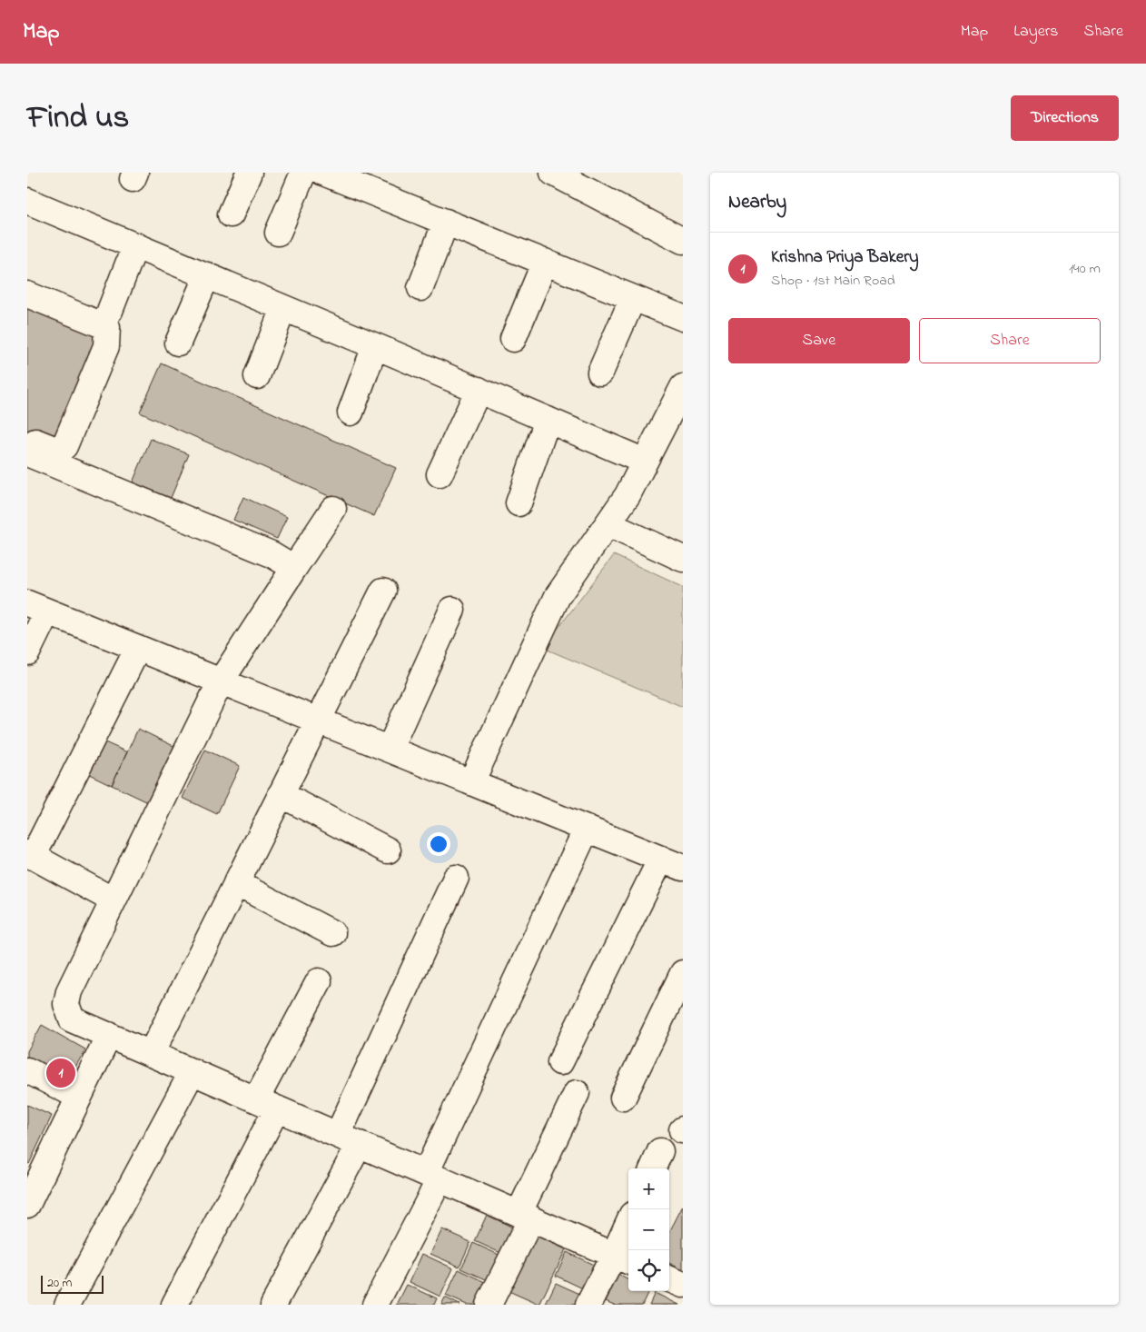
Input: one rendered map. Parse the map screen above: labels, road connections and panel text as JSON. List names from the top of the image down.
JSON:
{
  "scale_bar": "20 m",
  "page": {
    "header": "Map",
    "nav": ["Map", "Layers", "Share"],
    "title": "Find us",
    "buttons": [
      "Directions",
      ["Save", "Share"]
    ],
    "heading": "Nearby",
    "list": [
      {
        "mark": "1",
        "name": "Krishna Priya Bakery",
        "note": "Shop · 1st Main Road",
        "value": "140 m"
      }
    ],
    "pins": "1",
    "map_buttons": ["+", "−"],
    "scale": "20 m"
  }
}
